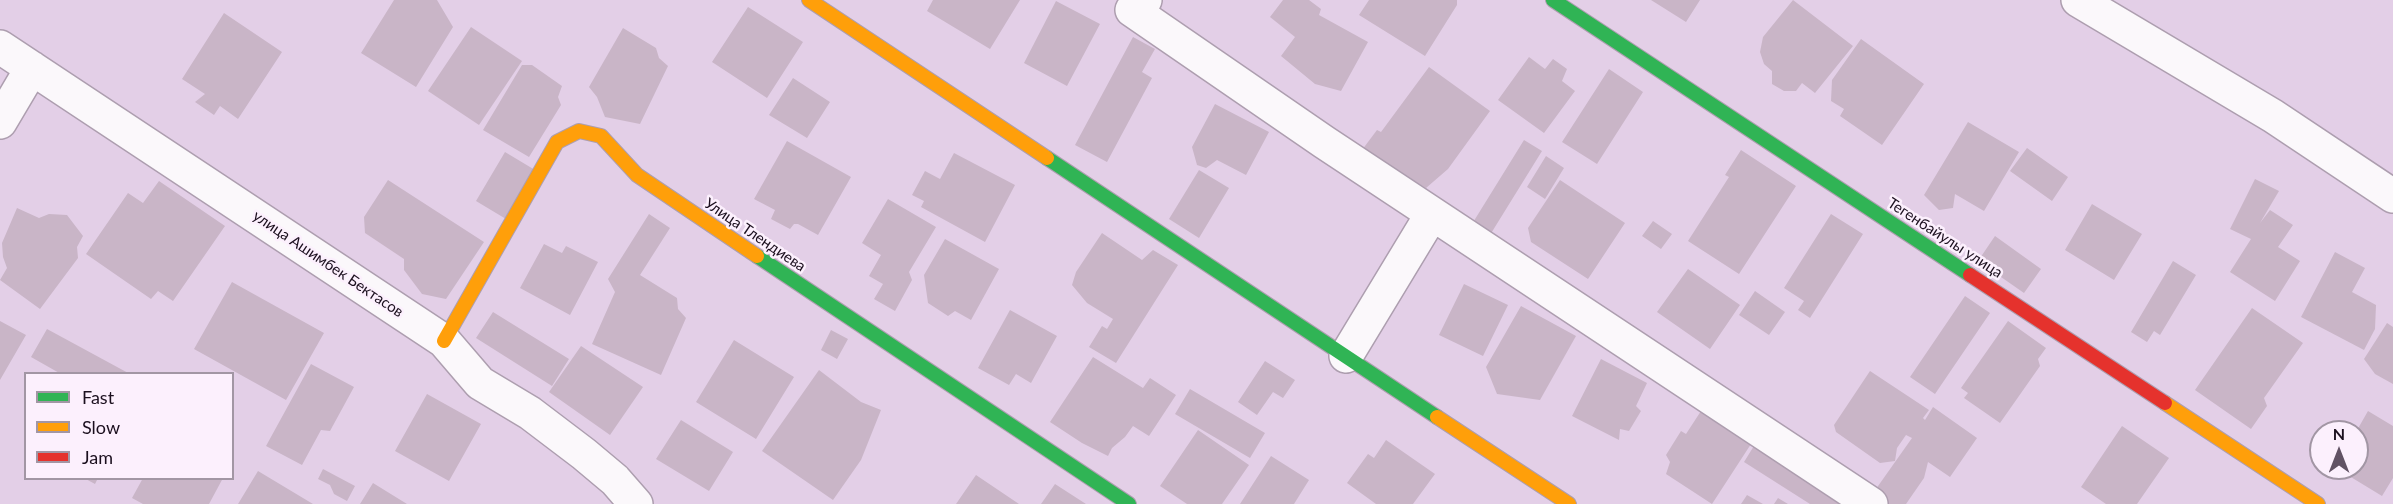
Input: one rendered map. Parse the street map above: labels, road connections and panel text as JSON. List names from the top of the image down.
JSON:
{
  "streets": {
    "street": ["Улица Тлендиева", "Тегенбайулы улица", "улица Ашимбек Бектасов"]
  },
  "crossings": [
    ["Улица Тлендиева", "улица Ашимбек Бектасов"]
  ],
  "legend": ["Fast", "Slow", "Jam"],
  "north": "top"
}
